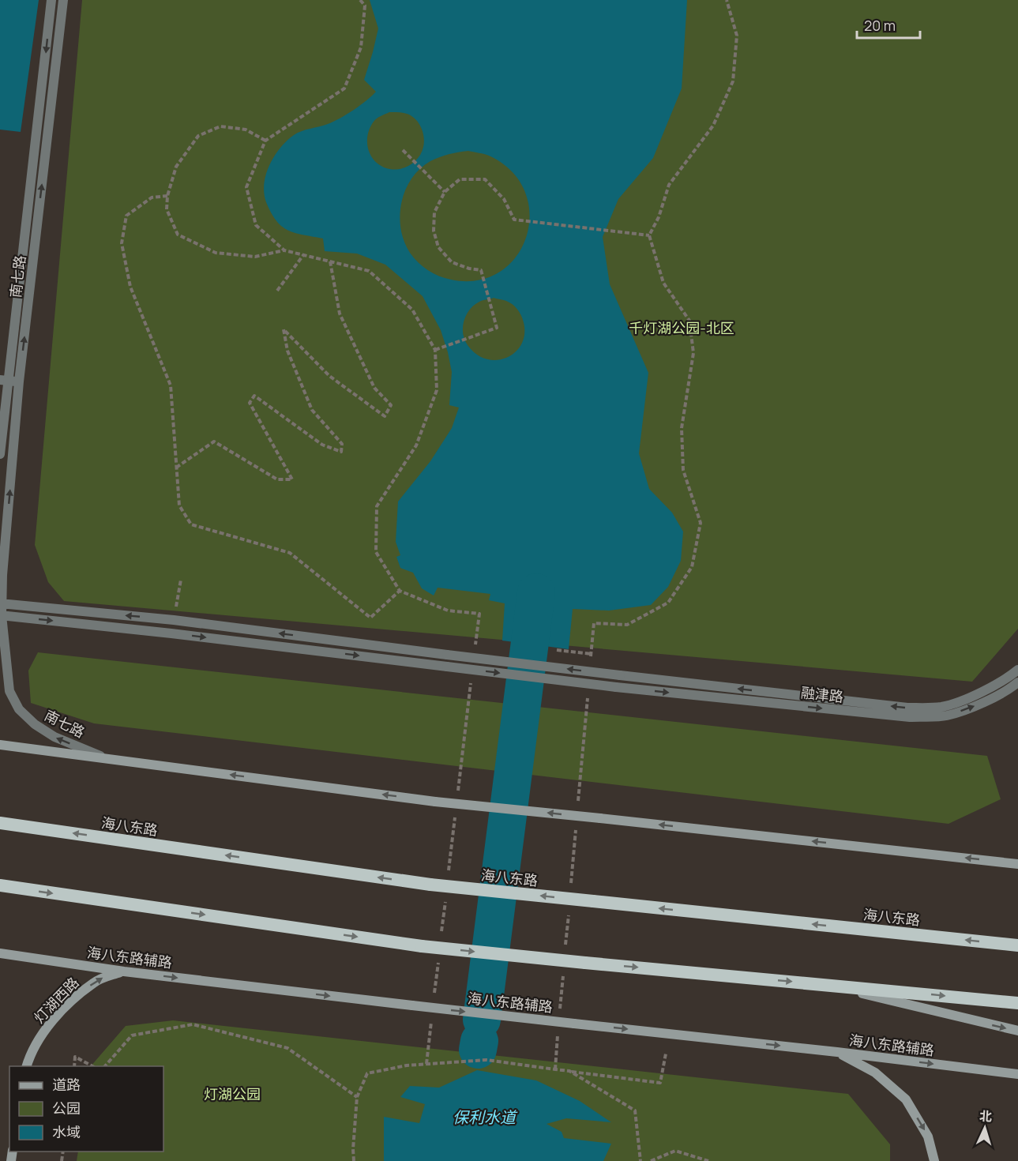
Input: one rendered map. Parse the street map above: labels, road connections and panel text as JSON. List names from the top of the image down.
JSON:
{
  "streets": {
    "highway": ["海八东路"],
    "main road": ["海八东路辅路", "灯湖西路"],
    "street": ["南七路", "融津路"]
  },
  "crossings": [
    ["南七路", "融津路"],
    ["海八东路辅路", "灯湖西路"]
  ],
  "one_way": ["海八东路辅路", "灯湖西路"],
  "water": ["保利水道"],
  "parks": ["千灯湖公园-北区", "灯湖公园"],
  "legend": ["道路", "公园", "水域"],
  "scale_bar": "20 m",
  "north": "top"
}
